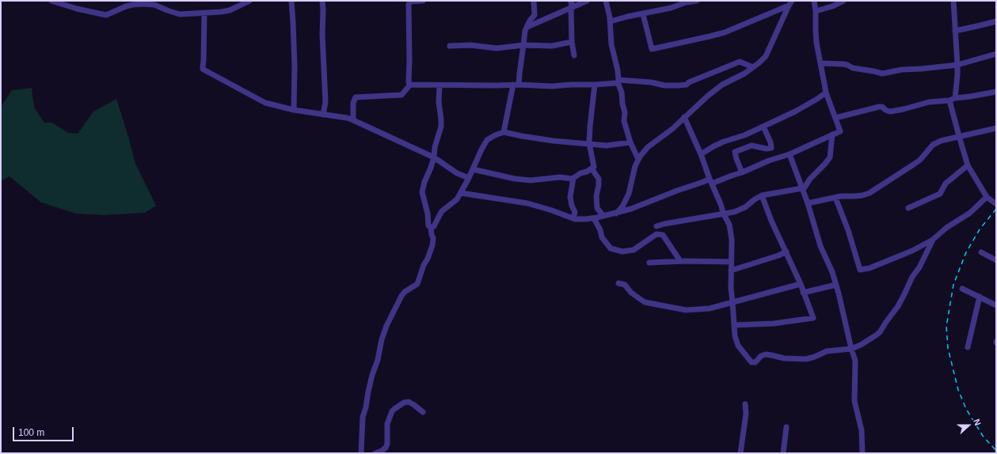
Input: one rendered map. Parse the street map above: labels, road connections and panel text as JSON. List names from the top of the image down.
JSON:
{
  "scale_bar": "100 m",
  "north": "right"
}
